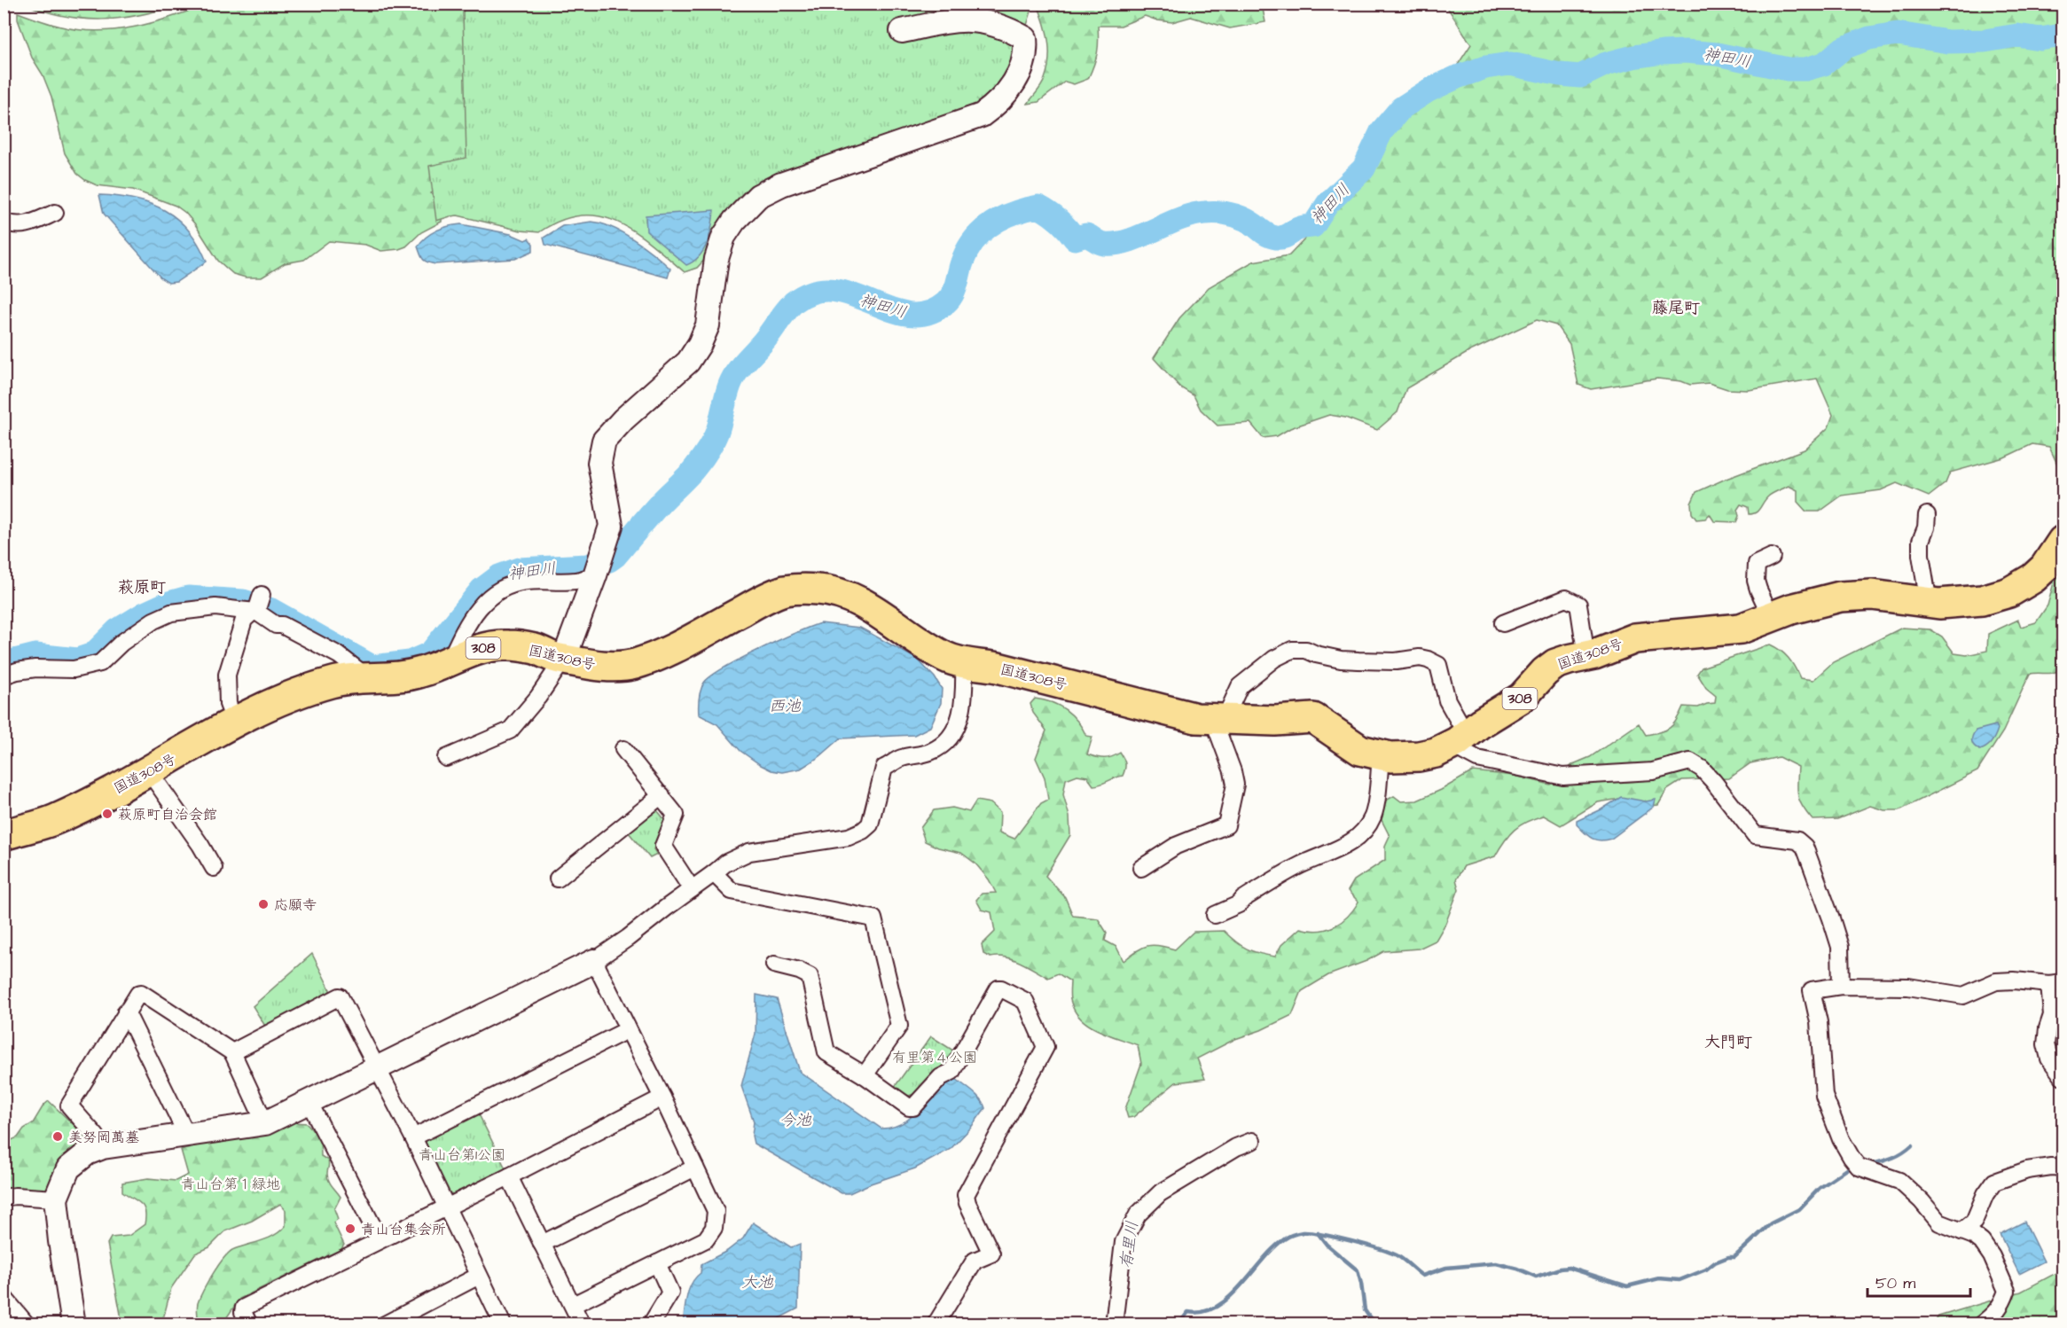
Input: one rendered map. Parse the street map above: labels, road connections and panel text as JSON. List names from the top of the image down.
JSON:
{
  "streets": {
    "highway": ["308", "国道308号"]
  },
  "districts": ["藤尾町", "萩原町", "大門町"],
  "water": [
    "神田川",
    "西池",
    "今池",
    "有里川",
    "大池"
  ],
  "parks": ["有里第４公園", "青山台第1公園", "青山台第１緑地"],
  "places": [
    "萩原町自治会館",
    "応願寺",
    "美努岡萬墓",
    "青山台集会所"
  ],
  "scale_bar": "50 m"
}
